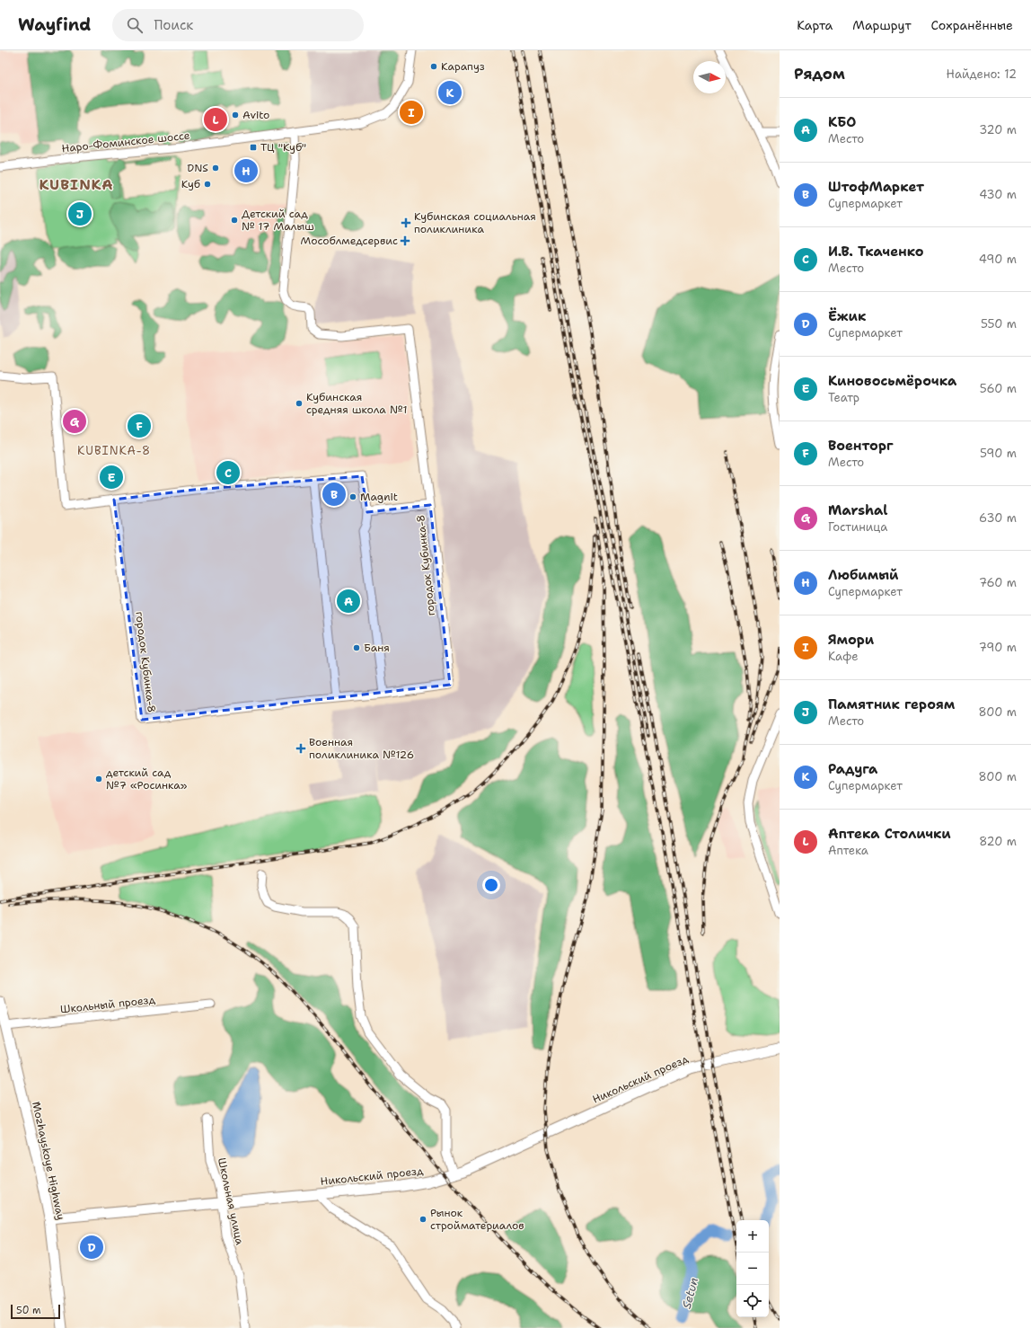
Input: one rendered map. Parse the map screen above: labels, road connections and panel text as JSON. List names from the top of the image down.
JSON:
{
  "streets": {
    "main road": ["Никольский проезд", "Mozhayskoye Highway"],
    "street": [
      "Наро-Фоминское шоссе",
      "городок Кубинка-8",
      "Школьный проезд",
      "Школьная улица"
    ]
  },
  "crossings": [
    ["Наро-Фоминское шоссе", "городок Кубинка-8"],
    ["Школьный проезд", "Mozhayskoye Highway"],
    ["Никольский проезд", "Mozhayskoye Highway"],
    ["Никольский проезд", "Школьная улица"]
  ],
  "districts": ["KUBINKA", "KUBINKA-8"],
  "water": ["Setun"],
  "places": {
    "other": [
      "Карапуз",
      "Avito",
      "DNS",
      "Куб",
      "Детский сад № 17 Малыш",
      "Кубинская средняя школа №1",
      "Magnit",
      "Баня",
      "детский сад №7 «Росинка»",
      "Рынок стройматериалов"
    ],
    "transit": ["ТЦ \"Куб\""],
    "health": ["Кубинская социальная поликлиника", "Мособлмедсервис", "Военная поликлиника №126"]
  },
  "scale_bar": "50 m",
  "north": "right",
  "page": {
    "header": "Wayfind",
    "search": "Поиск",
    "nav": ["Карта", "Маршрут", "Сохранённые"],
    "heading": ["Рядом", "Найдено: 12"],
    "pins": [
      "K",
      "I",
      "L",
      "H",
      "J",
      "G",
      "F",
      "C",
      "E",
      "B",
      "A",
      "D"
    ],
    "list": [
      {
        "mark": "A",
        "name": "КБО",
        "note": "Место",
        "value": "320 m"
      },
      {
        "mark": "B",
        "name": "ШтофМаркет",
        "note": "Супермаркет",
        "value": "430 m"
      },
      {
        "mark": "C",
        "name": "И.В. Ткаченко",
        "note": "Место",
        "value": "490 m"
      },
      {
        "mark": "D",
        "name": "Ёжик",
        "note": "Супермаркет",
        "value": "550 m"
      },
      {
        "mark": "E",
        "name": "Киновосьмёрочка",
        "note": "Театр",
        "value": "560 m"
      },
      {
        "mark": "F",
        "name": "Военторг",
        "note": "Место",
        "value": "590 m"
      },
      {
        "mark": "G",
        "name": "Marshal",
        "note": "Гостиница",
        "value": "630 m"
      },
      {
        "mark": "H",
        "name": "Любимый",
        "note": "Супермаркет",
        "value": "760 m"
      },
      {
        "mark": "I",
        "name": "Ямори",
        "note": "Кафе",
        "value": "790 m"
      },
      {
        "mark": "J",
        "name": "Памятник героям",
        "note": "Место",
        "value": "800 m"
      },
      {
        "mark": "K",
        "name": "Радуга",
        "note": "Супермаркет",
        "value": "800 m"
      },
      {
        "mark": "L",
        "name": "Аптека Столички",
        "note": "Аптека",
        "value": "820 m"
      }
    ],
    "map_buttons": ["+", "−"],
    "scale": "50 m"
  }
}
